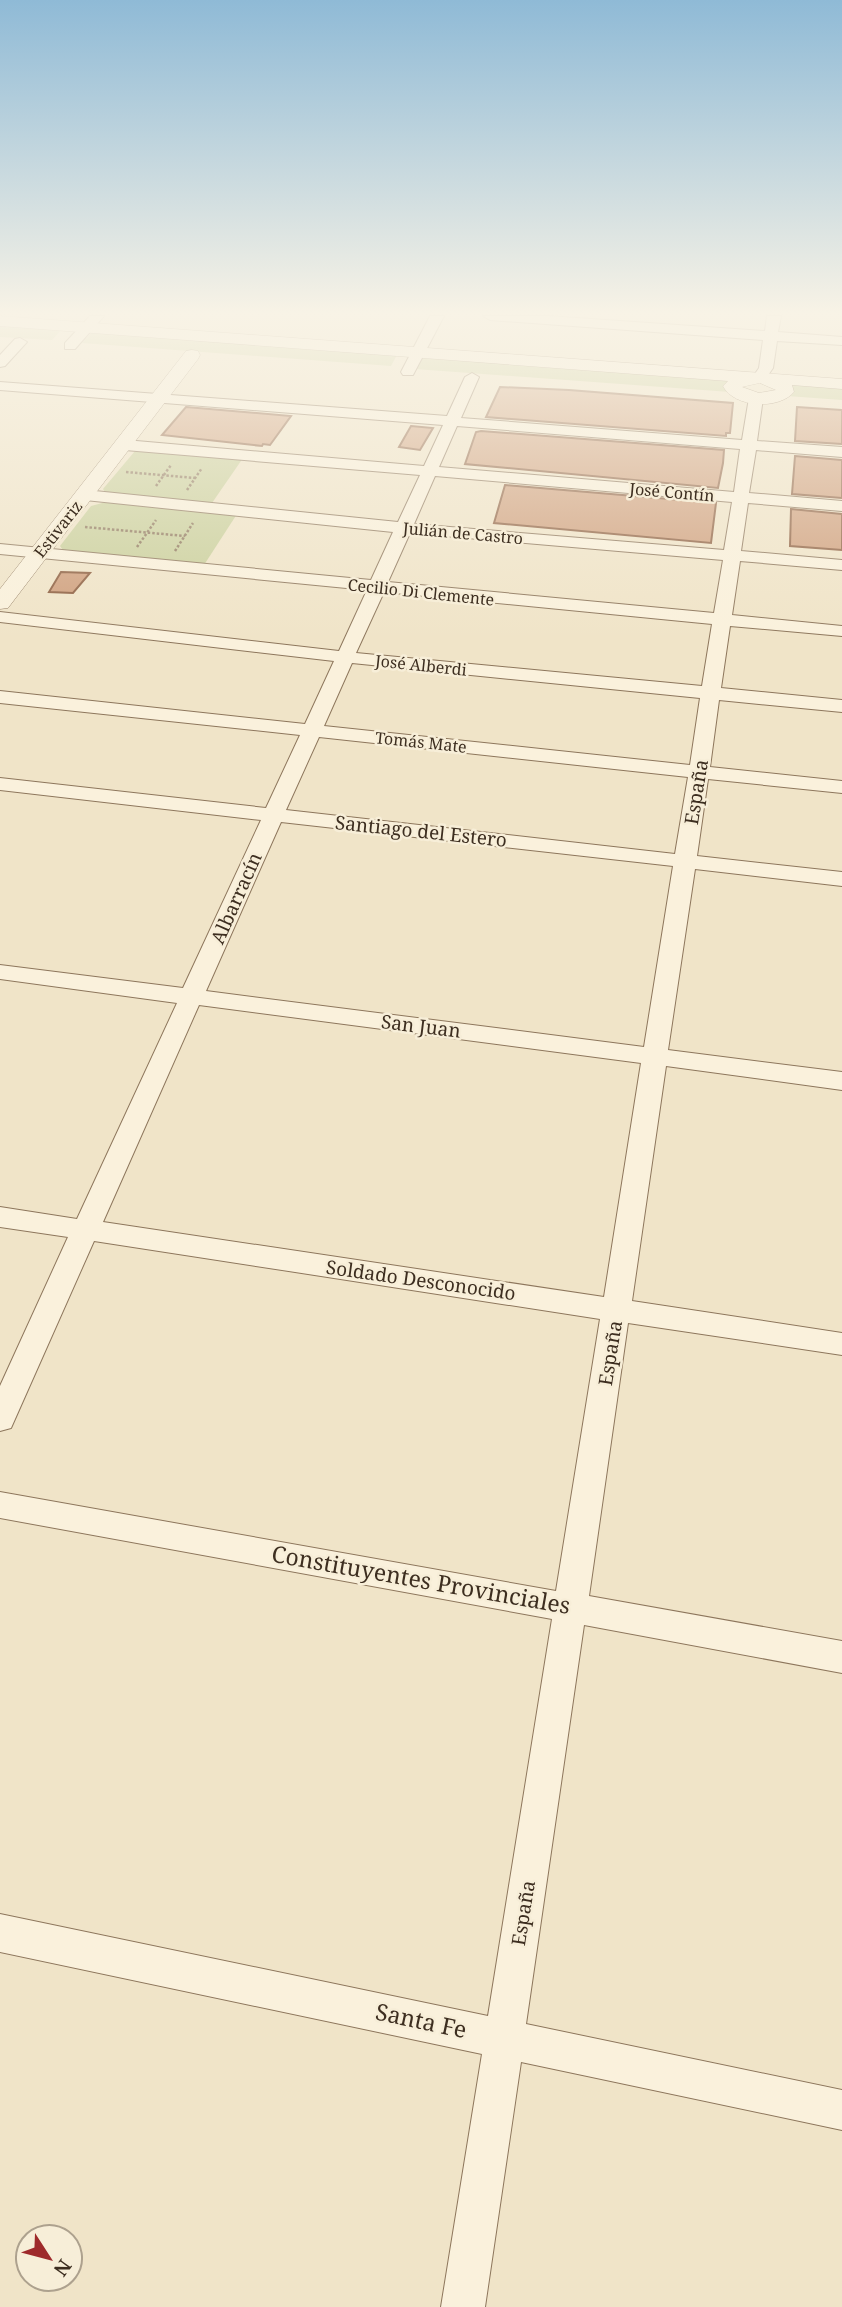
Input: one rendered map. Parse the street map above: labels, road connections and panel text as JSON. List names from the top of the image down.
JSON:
{
  "streets": {
    "street": [
      "José Contín",
      "Estivariz",
      "Julián de Castro",
      "Cecilio Di Clemente",
      "José Alberdi",
      "Tomás Mate",
      "España",
      "Santiago del Estero",
      "Albarracín",
      "San Juan",
      "Soldado Desconocido",
      "Constituyentes Provinciales",
      "Santa Fe"
    ]
  },
  "crossings": [
    ["José Contín", "Estivariz"],
    ["José Contín", "España"],
    ["José Contín", "Albarracín"],
    ["Estivariz", "Julián de Castro"],
    ["Estivariz", "Cecilio Di Clemente"],
    ["Julián de Castro", "España"],
    ["Julián de Castro", "Albarracín"],
    ["Cecilio Di Clemente", "España"],
    ["Cecilio Di Clemente", "Albarracín"],
    ["José Alberdi", "España"],
    ["José Alberdi", "Albarracín"],
    ["Tomás Mate", "España"],
    ["Tomás Mate", "Albarracín"],
    ["España", "Santiago del Estero"],
    ["España", "San Juan"],
    ["España", "Soldado Desconocido"],
    ["España", "Constituyentes Provinciales"],
    ["España", "Santa Fe"],
    ["Santiago del Estero", "Albarracín"],
    ["Albarracín", "San Juan"],
    ["Albarracín", "Soldado Desconocido"]
  ],
  "north": "bottom right"
}
